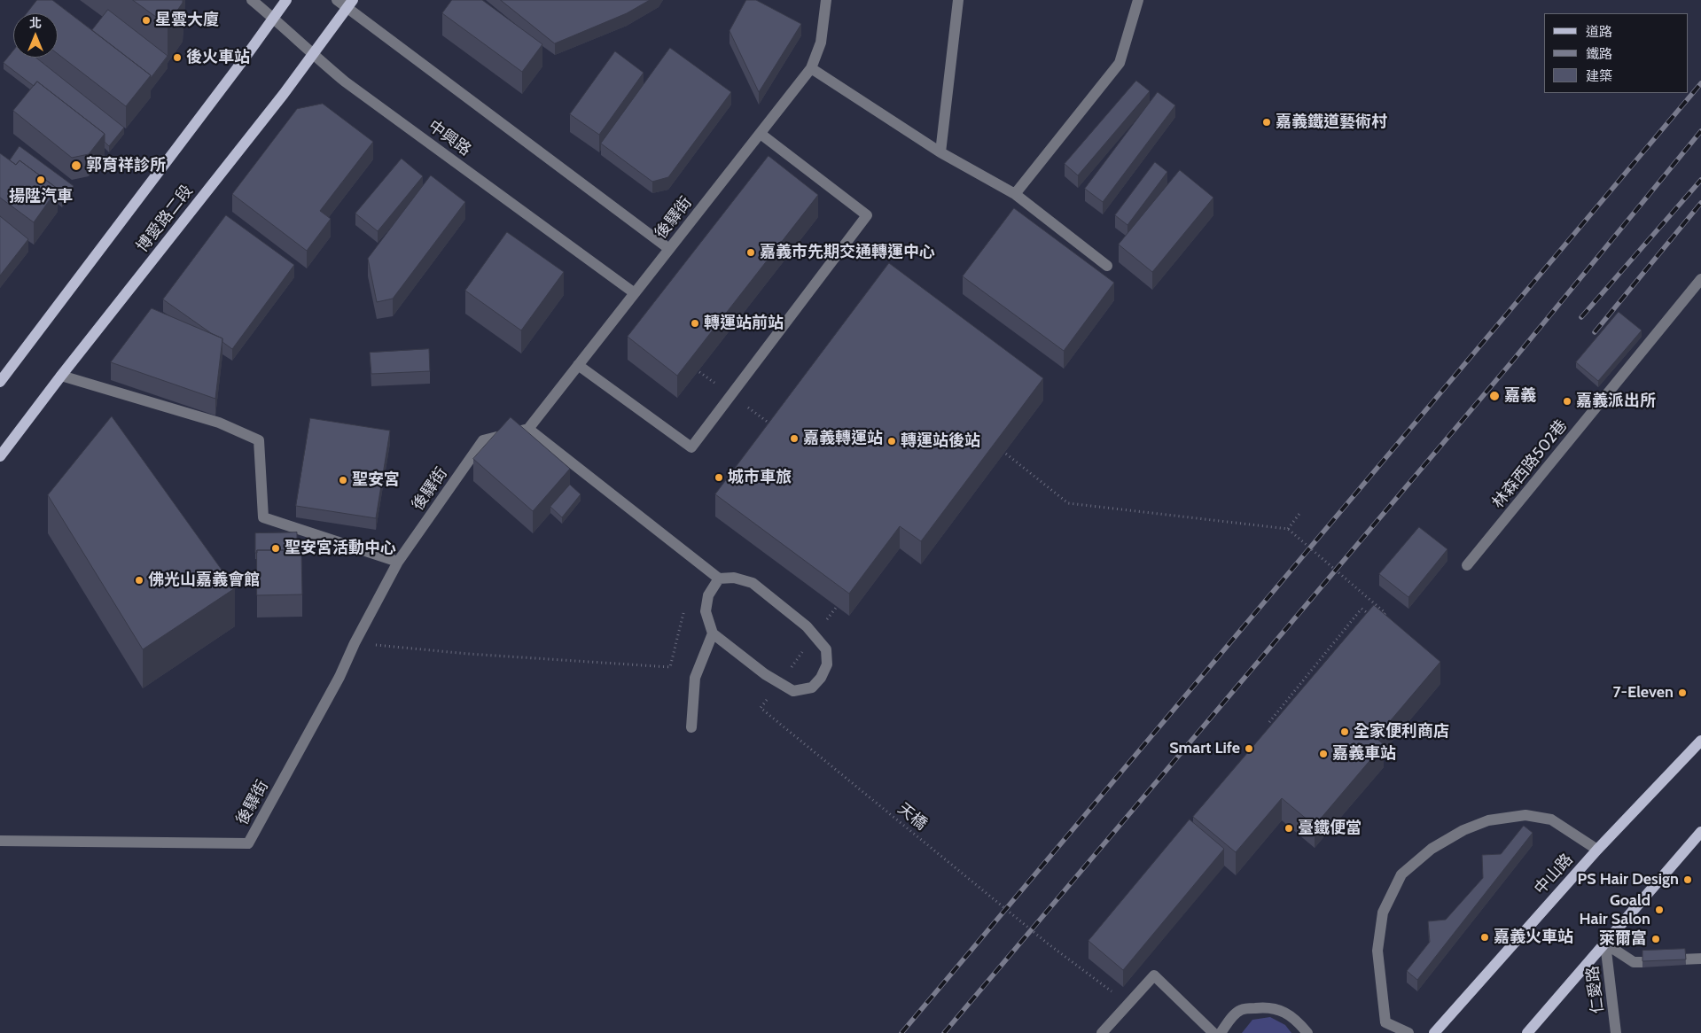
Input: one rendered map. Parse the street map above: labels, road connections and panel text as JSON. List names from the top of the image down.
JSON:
{
  "streets": {
    "main road": ["博愛路二段", "中山路"],
    "street": [
      "中興路",
      "後驛街",
      "林森西路502巷",
      "仁愛路"
    ],
    "path": ["天橋"]
  },
  "crossings": [
    ["中興路", "後驛街"],
    ["中興路", "博愛路二段"]
  ],
  "places": [
    "星雲大廈",
    "後火車站",
    "嘉義鐵道藝術村",
    "郭育祥診所",
    "揚陞汽車",
    "嘉義市先期交通轉運中心",
    "轉運站前站",
    "嘉義",
    "嘉義派出所",
    "嘉義轉運站",
    "轉運站後站",
    "城市車旅",
    "聖安宮",
    "聖安宮活動中心",
    "佛光山嘉義會館",
    "7-Eleven",
    "全家便利商店",
    "Smart Life",
    "嘉義車站",
    "臺鐵便當",
    "PS Hair Design",
    "Goald Hair Salon",
    "嘉義火車站",
    "萊爾富"
  ],
  "legend": ["道路", "鐵路", "建築"],
  "north": "top"
}
